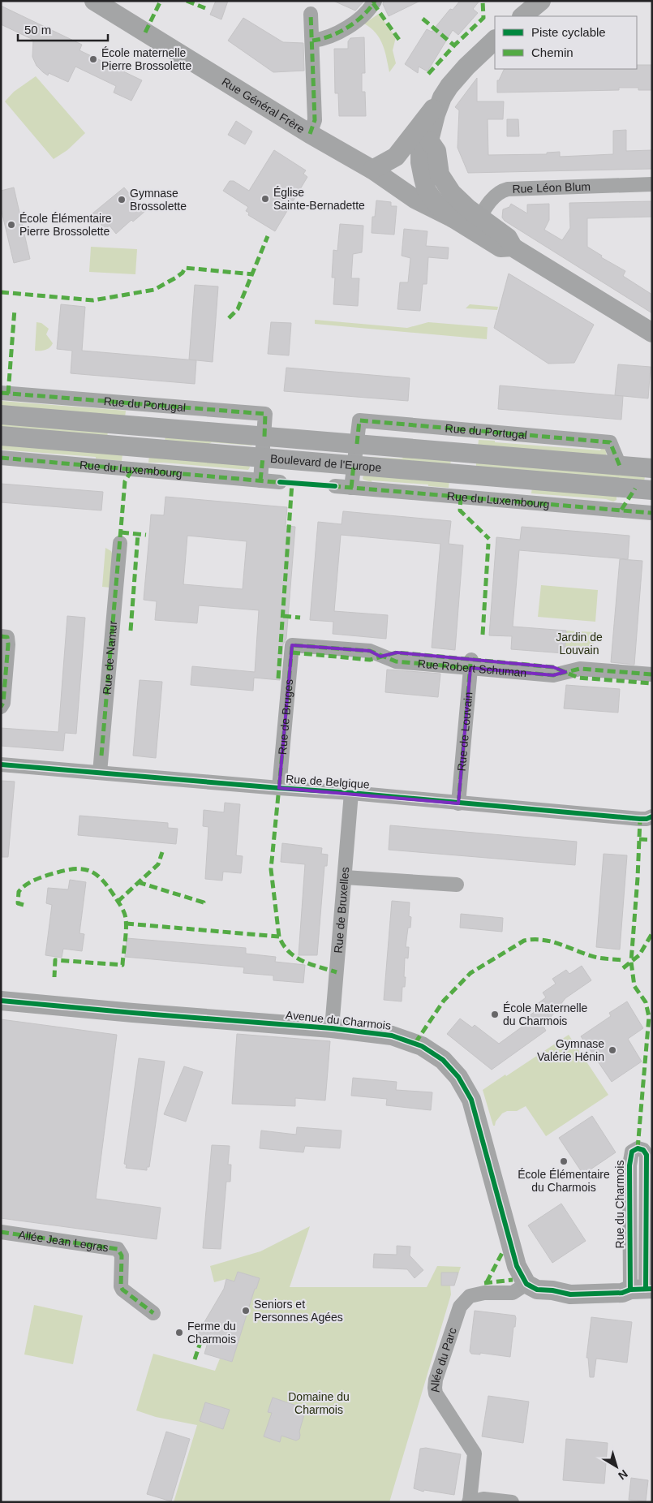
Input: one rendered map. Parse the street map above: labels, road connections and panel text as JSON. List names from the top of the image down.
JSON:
{
  "streets": {
    "main road": ["Rue Général Frère", "Boulevard de l'Europe", "Avenue du Charmois"],
    "street": [
      "Rue Léon Blum",
      "Rue du Portugal",
      "Rue du Luxembourg",
      "Rue de Namur",
      "Rue Robert Schuman",
      "Rue de Bruges",
      "Rue de Louvain",
      "Rue de Belgique",
      "Rue de Bruxelles",
      "Rue du Charmois",
      "Allée Jean Legras",
      "Allée du Parc"
    ]
  },
  "crossings": [
    ["Rue du Portugal", "Boulevard de l'Europe"],
    ["Rue de Namur", "Rue de Belgique"],
    ["Rue Robert Schuman", "Rue de Bruges"],
    ["Rue Robert Schuman", "Rue de Louvain"],
    ["Rue de Bruges", "Rue de Belgique"],
    ["Rue de Louvain", "Rue de Belgique"],
    ["Rue de Belgique", "Rue de Bruxelles"],
    ["Rue de Bruxelles", "Avenue du Charmois"],
    ["Avenue du Charmois", "Allée du Parc"]
  ],
  "parks": ["Jardin de Louvain", "Domaine du Charmois"],
  "places": [
    "École maternelle Pierre Brossolette",
    "Église Sainte-Bernadette",
    "Gymnase Brossolette",
    "École Élémentaire Pierre Brossolette",
    "École Maternelle du Charmois",
    "Gymnase Valérie Hénin",
    "École Élémentaire du Charmois",
    "Seniors et Personnes Agées",
    "Ferme du Charmois"
  ],
  "legend": ["Piste cyclable", "Chemin"],
  "scale_bar": "50 m",
  "north": "bottom right"
}
